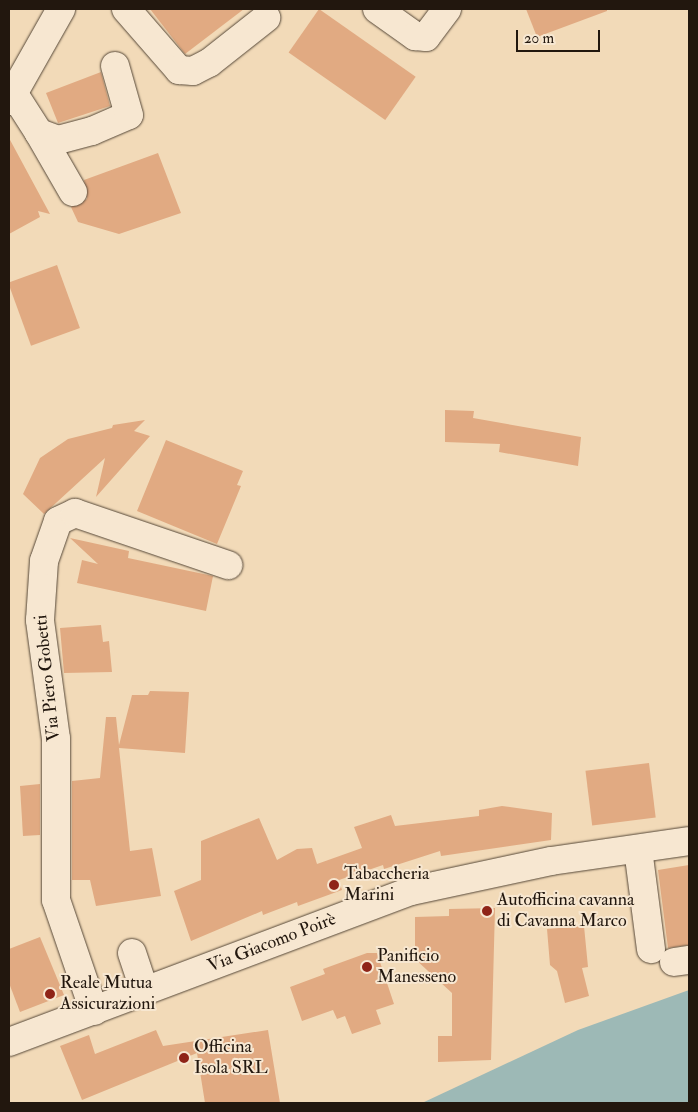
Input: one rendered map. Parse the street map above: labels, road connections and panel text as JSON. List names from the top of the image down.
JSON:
{
  "streets": {
    "street": ["Via Piero Gobetti", "Via Giacomo Poirè"]
  },
  "crossings": [
    ["Via Piero Gobetti", "Via Giacomo Poirè"]
  ],
  "places": [
    "Tabaccheria Marini",
    "Autofficina cavanna di Cavanna Marco",
    "Panificio Manesseno",
    "Reale Mutua Assicurazioni",
    "Officina Isola SRL"
  ],
  "scale_bar": "20 m"
}
